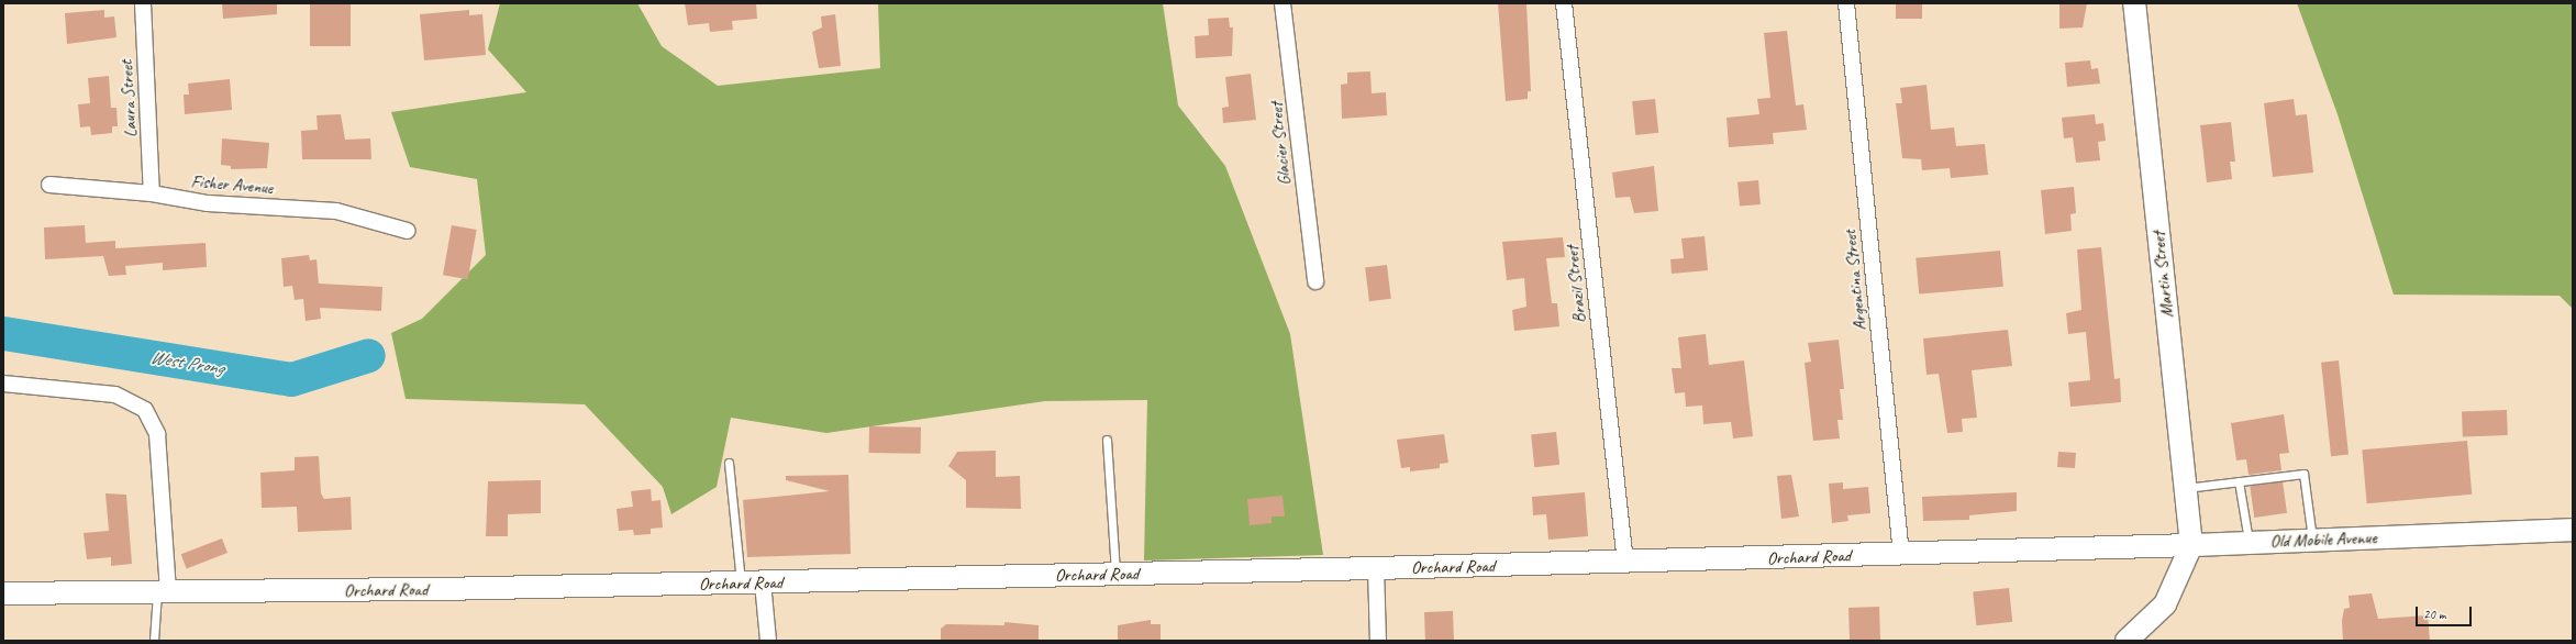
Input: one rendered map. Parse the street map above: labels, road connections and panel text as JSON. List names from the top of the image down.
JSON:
{
  "streets": {
    "main road": ["Martin Street", "Old Mobile Avenue", "Orchard Road"],
    "street": [
      "Laura Street",
      "Glacier Street",
      "Fisher Avenue",
      "Argentina Street",
      "Brazil Street"
    ]
  },
  "crossings": [
    ["Laura Street", "Fisher Avenue"],
    ["Martin Street", "Old Mobile Avenue"],
    ["Martin Street", "Orchard Road"],
    ["Argentina Street", "Orchard Road"],
    ["Brazil Street", "Orchard Road"],
    ["Old Mobile Avenue", "Orchard Road"]
  ],
  "water": ["West Prong"],
  "scale_bar": "20 m"
}
